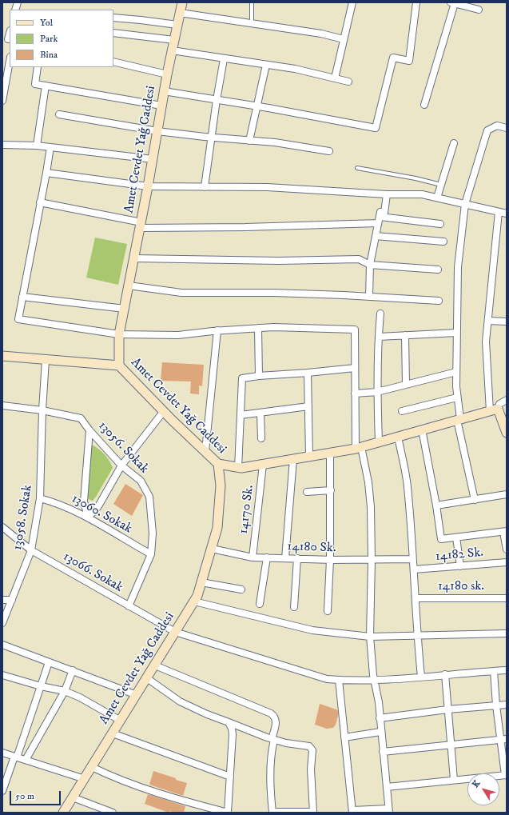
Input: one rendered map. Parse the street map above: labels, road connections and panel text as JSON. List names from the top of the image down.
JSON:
{
  "streets": {
    "main road": ["Amet Cevdet Yağ Caddesi"],
    "street": [
      "13056. Sokak",
      "14170 Sk.",
      "13060. Sokak",
      "13058. Sokak",
      "14180 Sk.",
      "14182 Sk.",
      "13066. Sokak",
      "14180 sk."
    ]
  },
  "crossings": [
    ["Amet Cevdet Yağ Caddesi", "14180 Sk."],
    ["Amet Cevdet Yağ Caddesi", "13066. Sokak"],
    ["13056. Sokak", "13060. Sokak"],
    ["13056. Sokak", "13058. Sokak"],
    ["13056. Sokak", "13066. Sokak"],
    ["14170 Sk.", "14180 Sk."],
    ["13060. Sokak", "13058. Sokak"],
    ["13058. Sokak", "13066. Sokak"]
  ],
  "legend": ["Yol", "Park", "Bina"],
  "scale_bar": "50 m",
  "north": "top left"
}
